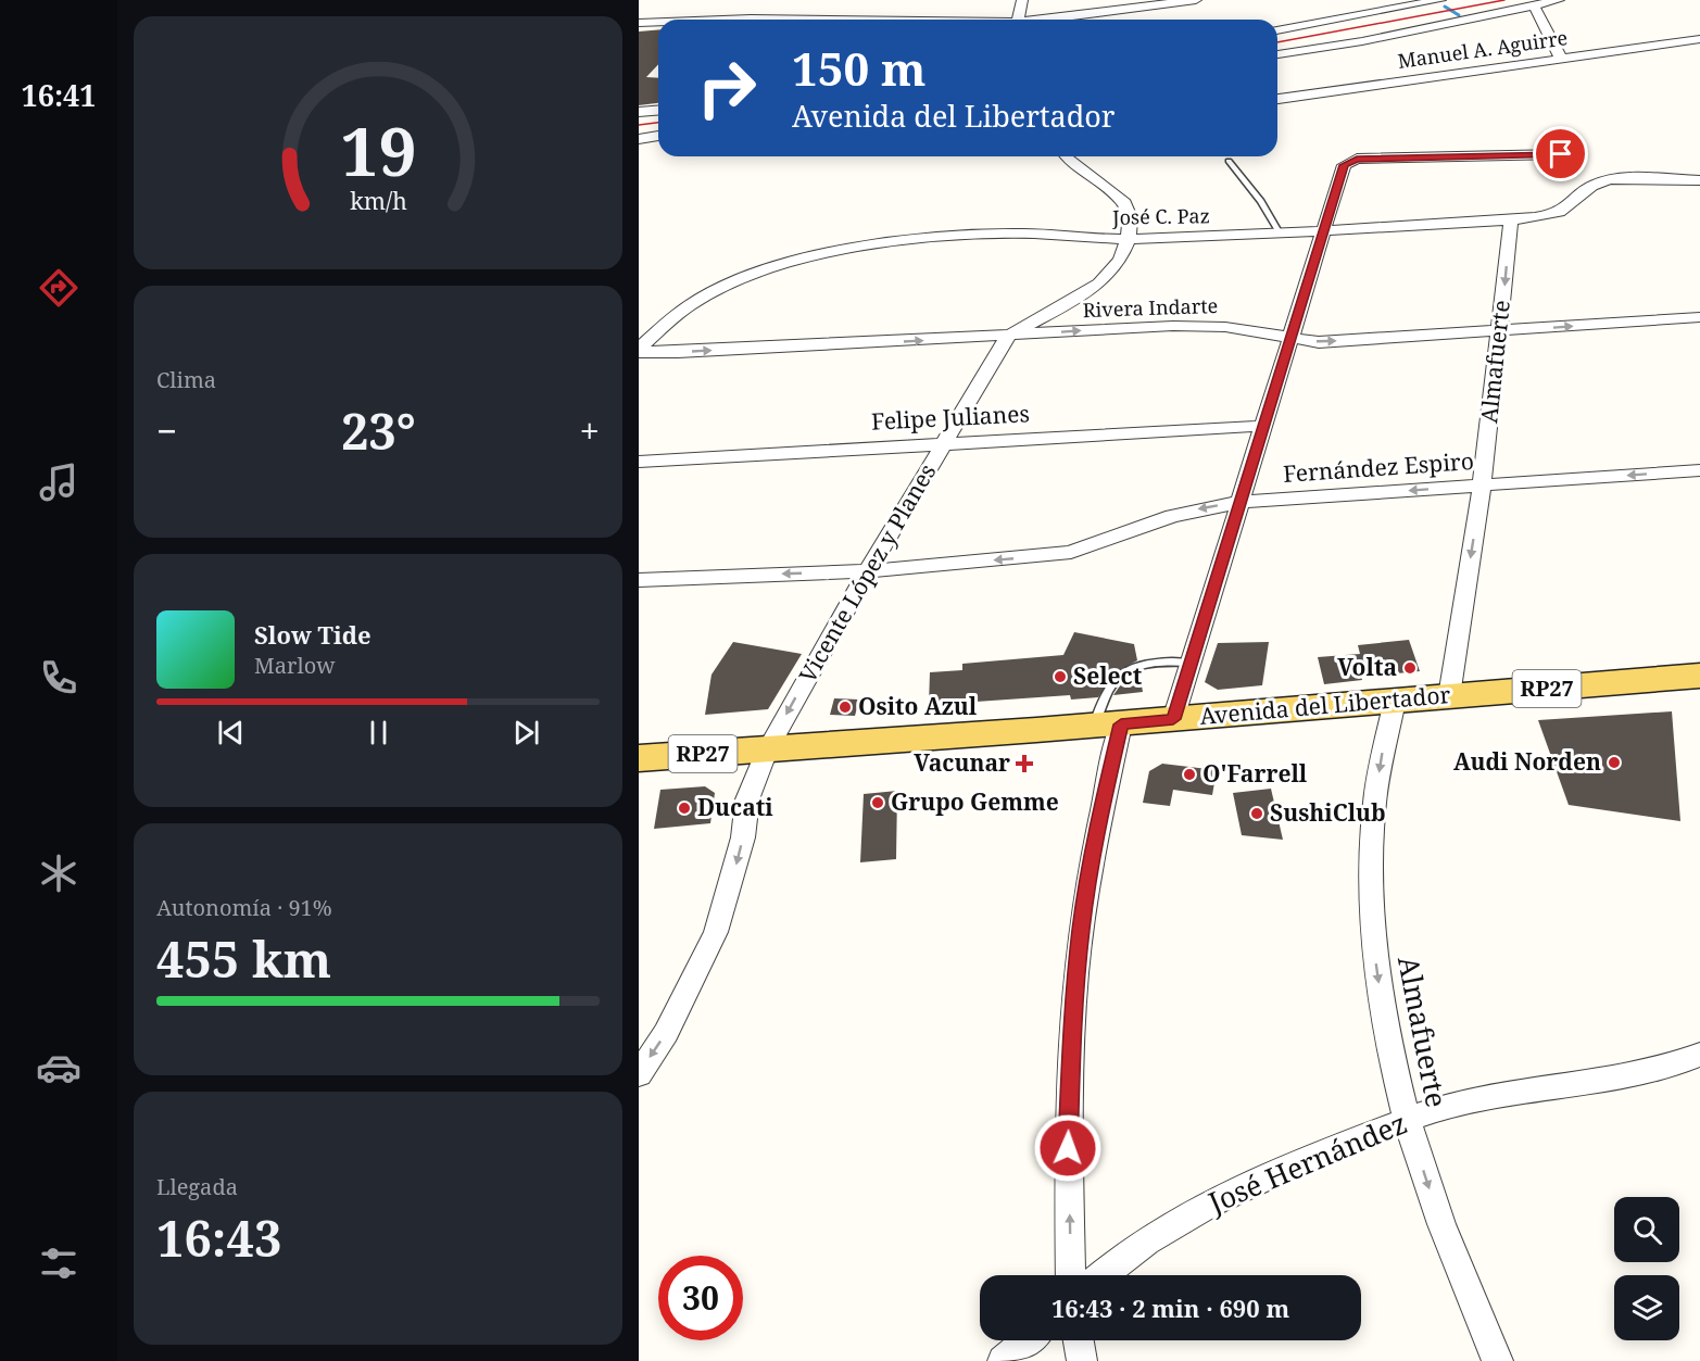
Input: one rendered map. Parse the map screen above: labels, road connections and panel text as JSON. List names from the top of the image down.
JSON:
{
  "streets": {
    "main road": ["RP27", "Avenida del Libertador"],
    "street": [
      "Manuel A. Aguirre",
      "José C. Paz",
      "Rivera Indarte",
      "Almafuerte",
      "Felipe Julianes",
      "Fernández Espiro",
      "Vicente López y Planes",
      "José Hernández"
    ]
  },
  "crossings": [
    ["José C. Paz", "Rivera Indarte"],
    ["José C. Paz", "Almafuerte"],
    ["Rivera Indarte", "Almafuerte"],
    ["Rivera Indarte", "Vicente López y Planes"],
    ["Almafuerte", "Fernández Espiro"],
    ["Almafuerte", "Avenida del Libertador"],
    ["Almafuerte", "José Hernández"],
    ["Felipe Julianes", "Vicente López y Planes"],
    ["Fernández Espiro", "Vicente López y Planes"],
    ["Vicente López y Planes", "Avenida del Libertador"]
  ],
  "one_way": [
    "Rivera Indarte",
    "Almafuerte",
    "Fernández Espiro",
    "Vicente López y Planes"
  ],
  "places": {
    "other": [
      "Volta",
      "Select",
      "Osito Azul",
      "Audi Norden",
      "O'Farrell",
      "Grupo Gemme",
      "Ducati",
      "SushiClub"
    ],
    "health": ["Vacunar"]
  },
  "page": {
    "tabs": "16:41",
    "turn": ["150 m", "Avenida del Libertador"],
    "tile": [
      "Clima",
      ["Autonomía · 91%", "455 km"],
      ["Llegada", "16:43"]
    ],
    "heat": ["−", "23°", "+"],
    "song": ["Slow Tide", "Marlow"],
    "limit": "30",
    "trip": "16:43 · 2 min · 690 m",
    "gauge": ["19", "km/h"]
  }
}
